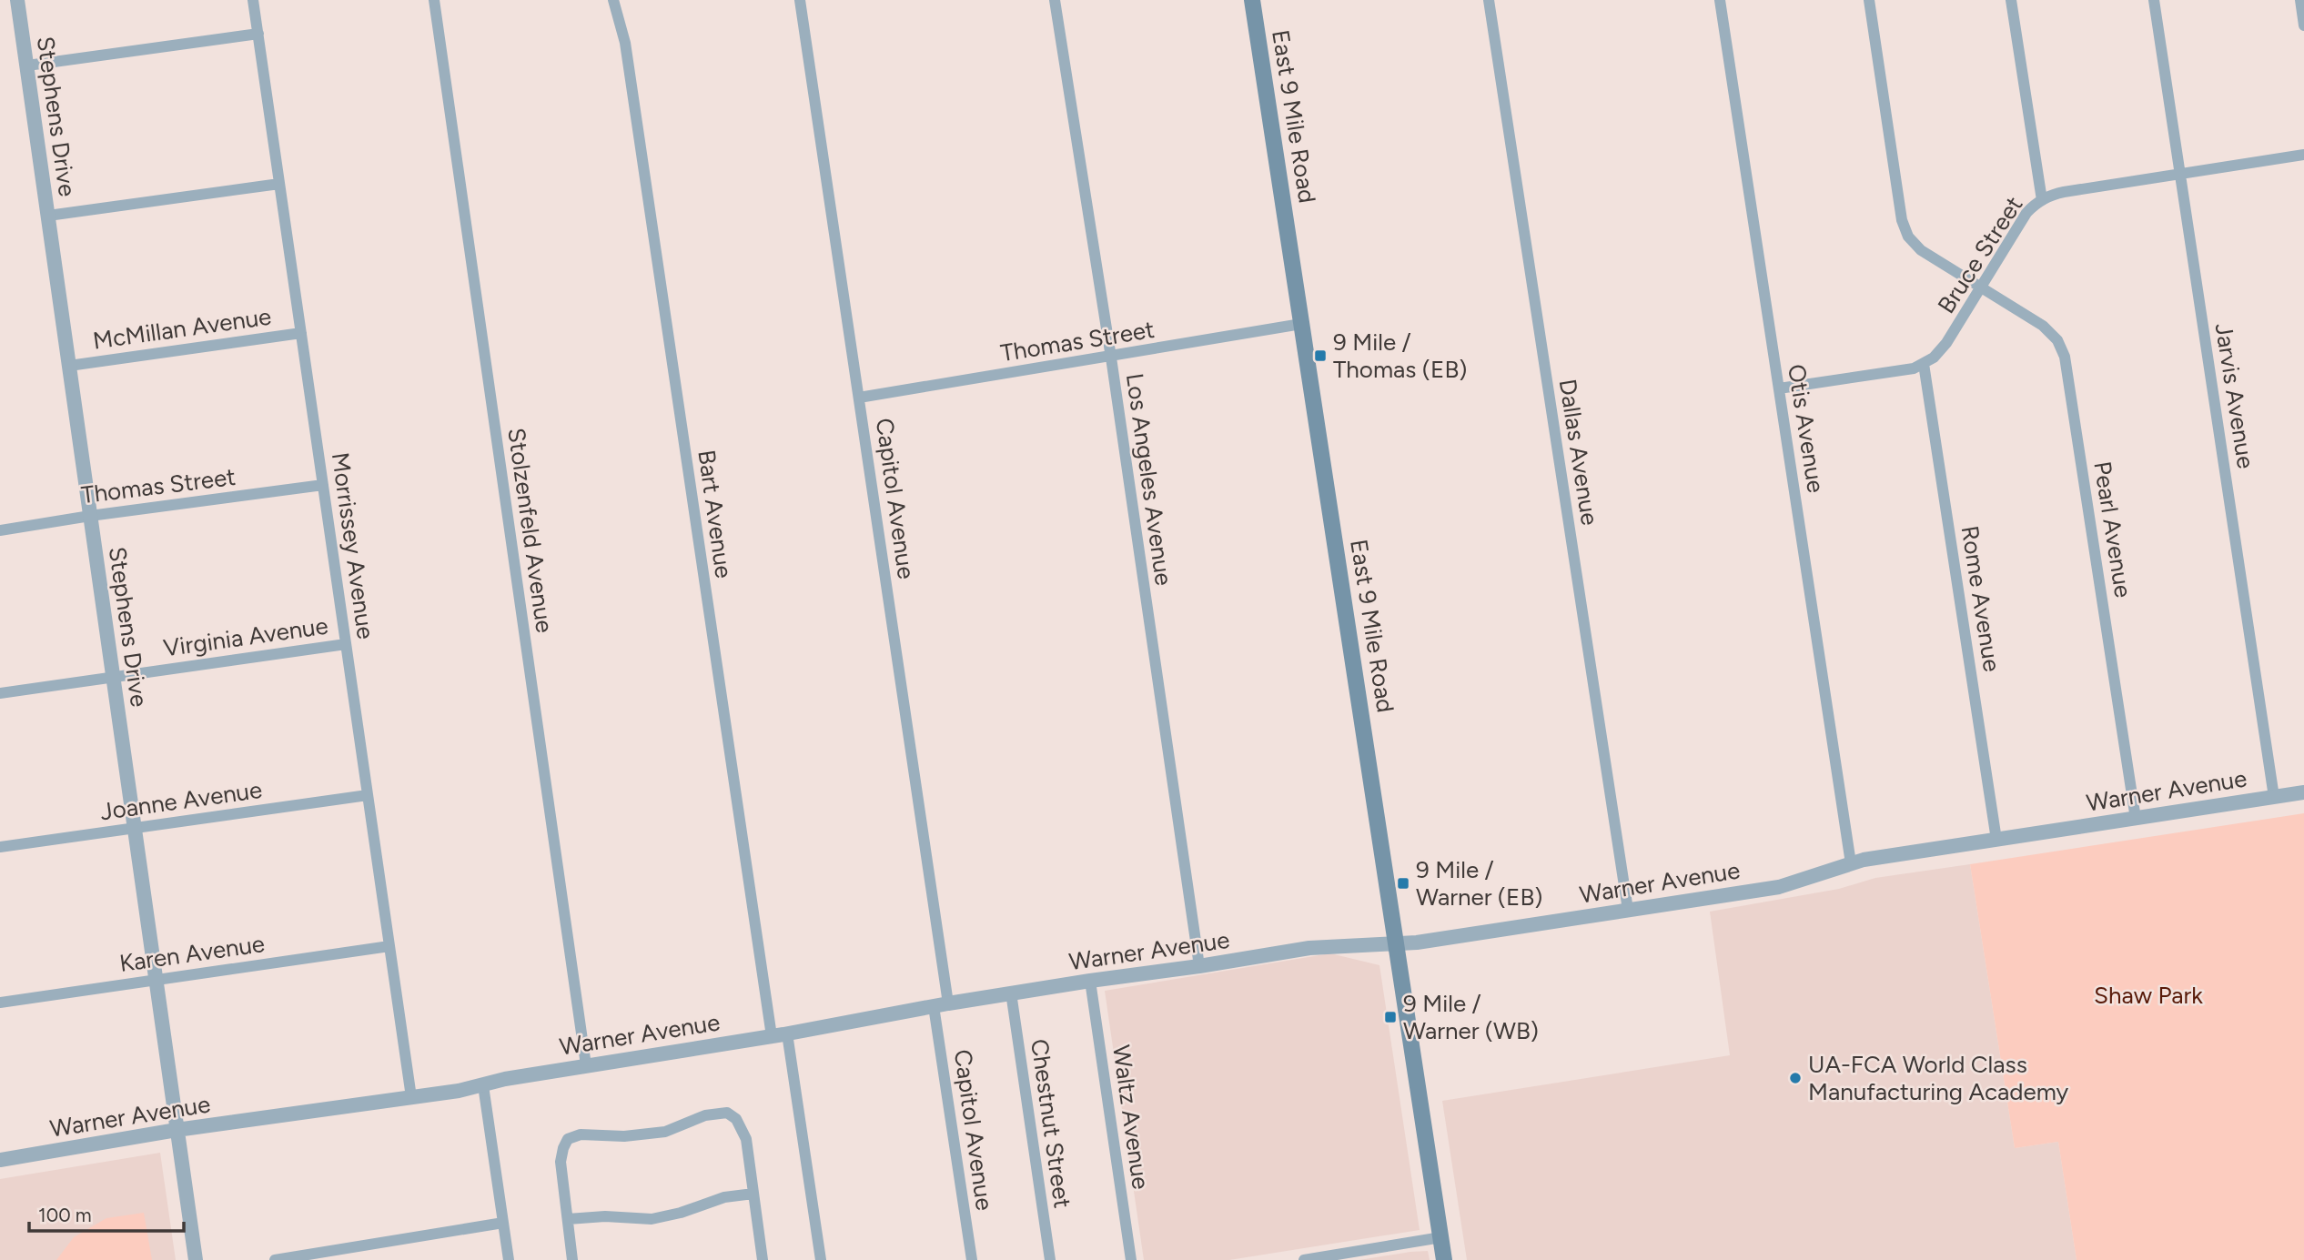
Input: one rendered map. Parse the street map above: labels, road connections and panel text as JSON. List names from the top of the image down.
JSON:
{
  "streets": {
    "main road": ["East 9 Mile Road"],
    "street": [
      "Stephens Drive",
      "Bruce Street",
      "McMillan Avenue",
      "Thomas Street",
      "Jarvis Avenue",
      "Otis Avenue",
      "Dallas Avenue",
      "Los Angeles Avenue",
      "Capitol Avenue",
      "Bart Avenue",
      "Pearl Avenue",
      "Stolzenfeld Avenue",
      "Morrissey Avenue",
      "Rome Avenue",
      "Virginia Avenue",
      "Warner Avenue",
      "Joanne Avenue",
      "Karen Avenue",
      "Waltz Avenue",
      "Chestnut Street"
    ]
  },
  "crossings": [
    ["Stephens Drive", "McMillan Avenue"],
    ["Stephens Drive", "Thomas Street"],
    ["Stephens Drive", "Virginia Avenue"],
    ["Stephens Drive", "Warner Avenue"],
    ["Stephens Drive", "Joanne Avenue"],
    ["Stephens Drive", "Karen Avenue"],
    ["East 9 Mile Road", "Thomas Street"],
    ["East 9 Mile Road", "Warner Avenue"],
    ["Bruce Street", "Jarvis Avenue"],
    ["Bruce Street", "Pearl Avenue"],
    ["Bruce Street", "Rome Avenue"],
    ["McMillan Avenue", "Morrissey Avenue"],
    ["Thomas Street", "Los Angeles Avenue"],
    ["Thomas Street", "Capitol Avenue"],
    ["Thomas Street", "Morrissey Avenue"],
    ["Jarvis Avenue", "Warner Avenue"],
    ["Otis Avenue", "Warner Avenue"],
    ["Dallas Avenue", "Warner Avenue"],
    ["Los Angeles Avenue", "Warner Avenue"],
    ["Capitol Avenue", "Warner Avenue"],
    ["Bart Avenue", "Warner Avenue"],
    ["Pearl Avenue", "Warner Avenue"],
    ["Stolzenfeld Avenue", "Warner Avenue"],
    ["Morrissey Avenue", "Virginia Avenue"],
    ["Morrissey Avenue", "Warner Avenue"],
    ["Morrissey Avenue", "Joanne Avenue"],
    ["Morrissey Avenue", "Karen Avenue"],
    ["Rome Avenue", "Warner Avenue"],
    ["Warner Avenue", "Waltz Avenue"],
    ["Warner Avenue", "Chestnut Street"]
  ],
  "parks": ["Shaw Park"],
  "places": {
    "transit": ["9 Mile / Thomas (EB)", "9 Mile / Warner (EB)", "9 Mile / Warner (WB)"],
    "other": ["UA-FCA World Class Manufacturing Academy"]
  },
  "scale_bar": "100 m"
}
